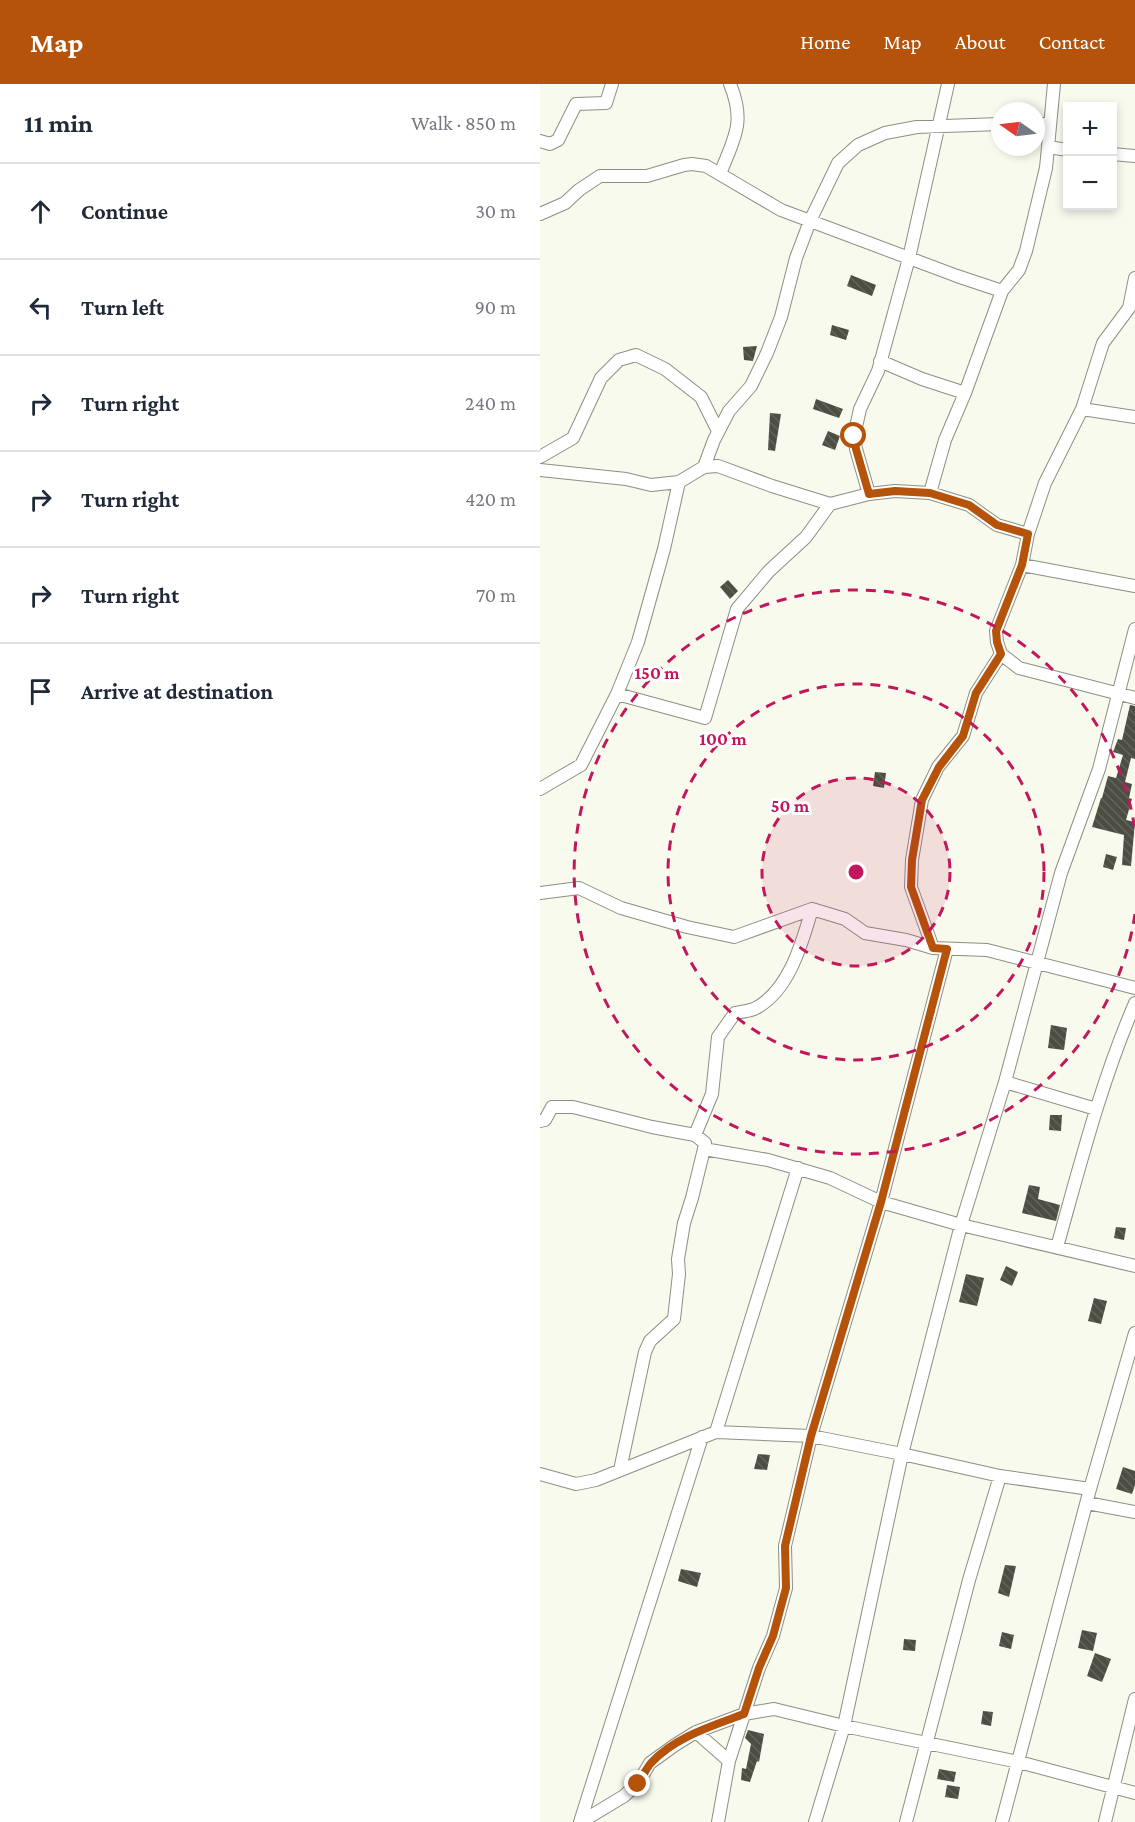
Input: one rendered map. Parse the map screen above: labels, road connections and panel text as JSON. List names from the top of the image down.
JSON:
{
  "north": "left",
  "page": {
    "header": "Map",
    "nav": [
      "Home",
      "Map",
      "About",
      "Contact"
    ],
    "heading": ["11 min", "Walk · 850 m"],
    "map_buttons": ["+", "−"],
    "list": [
      ["Continue", "30 m"],
      ["Turn left", "90 m"],
      ["Turn right", "240 m"],
      ["Turn right", "420 m"],
      ["Turn right", "70 m"],
      "Arrive at destination"
    ]
  },
  "rings": ["150 m", "100 m", "50 m"]
}
